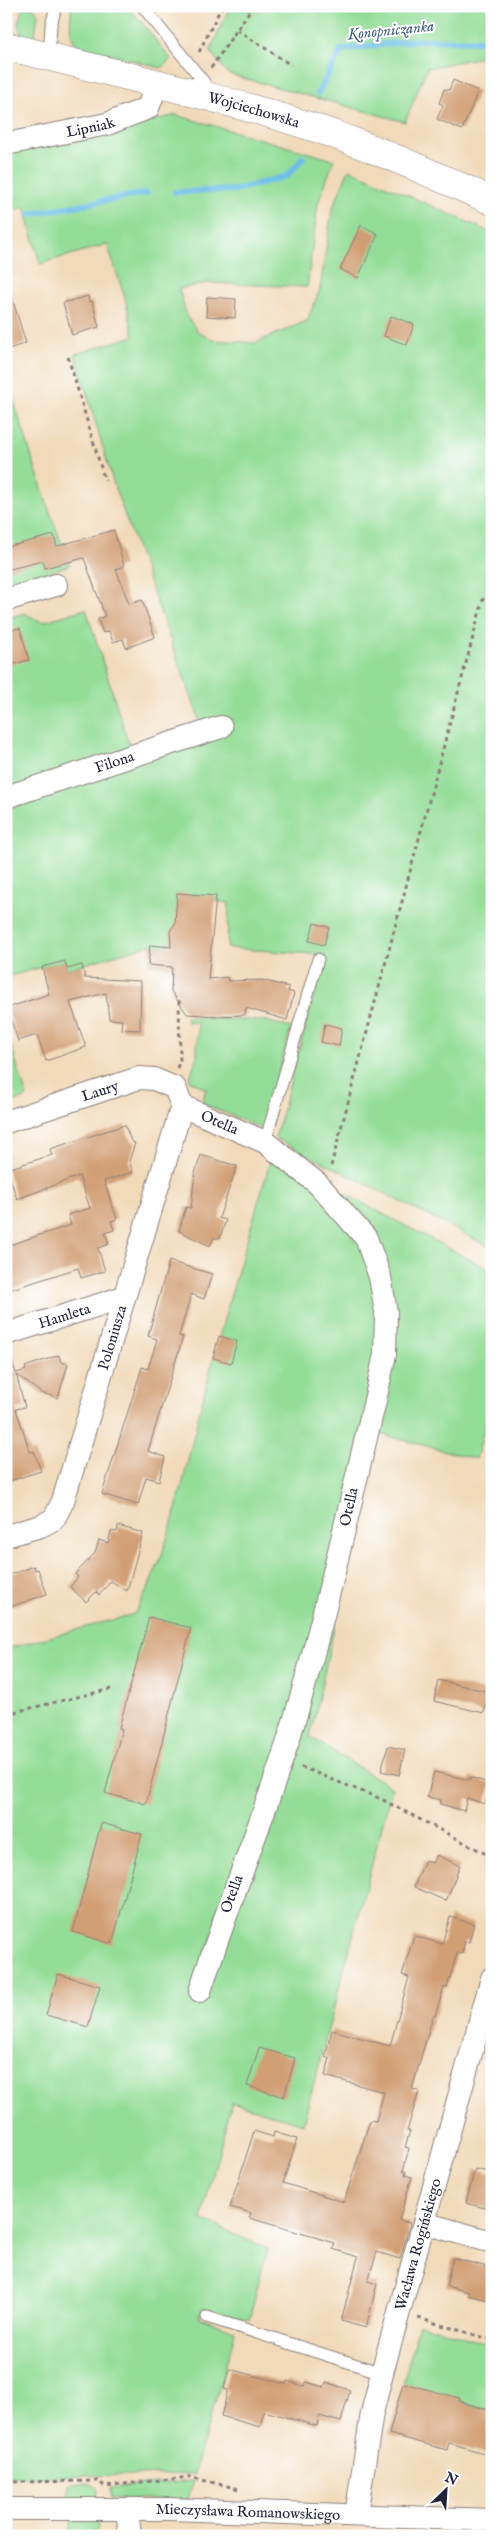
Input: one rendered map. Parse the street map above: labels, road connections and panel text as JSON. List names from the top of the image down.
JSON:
{
  "streets": {
    "street": [
      "Wojciechowska",
      "Lipniak",
      "Filona",
      "Laury",
      "Otella",
      "Hamleta",
      "Poloniusza",
      "Wacława Rogińskiego",
      "Mieczysława Romanowskiego"
    ]
  },
  "crossings": [
    ["Wojciechowska", "Lipniak"],
    ["Laury", "Otella"],
    ["Laury", "Poloniusza"],
    ["Otella", "Poloniusza"],
    ["Hamleta", "Poloniusza"],
    ["Wacława Rogińskiego", "Mieczysława Romanowskiego"]
  ],
  "water": ["Konopniczanka"],
  "north": "top right"
}
